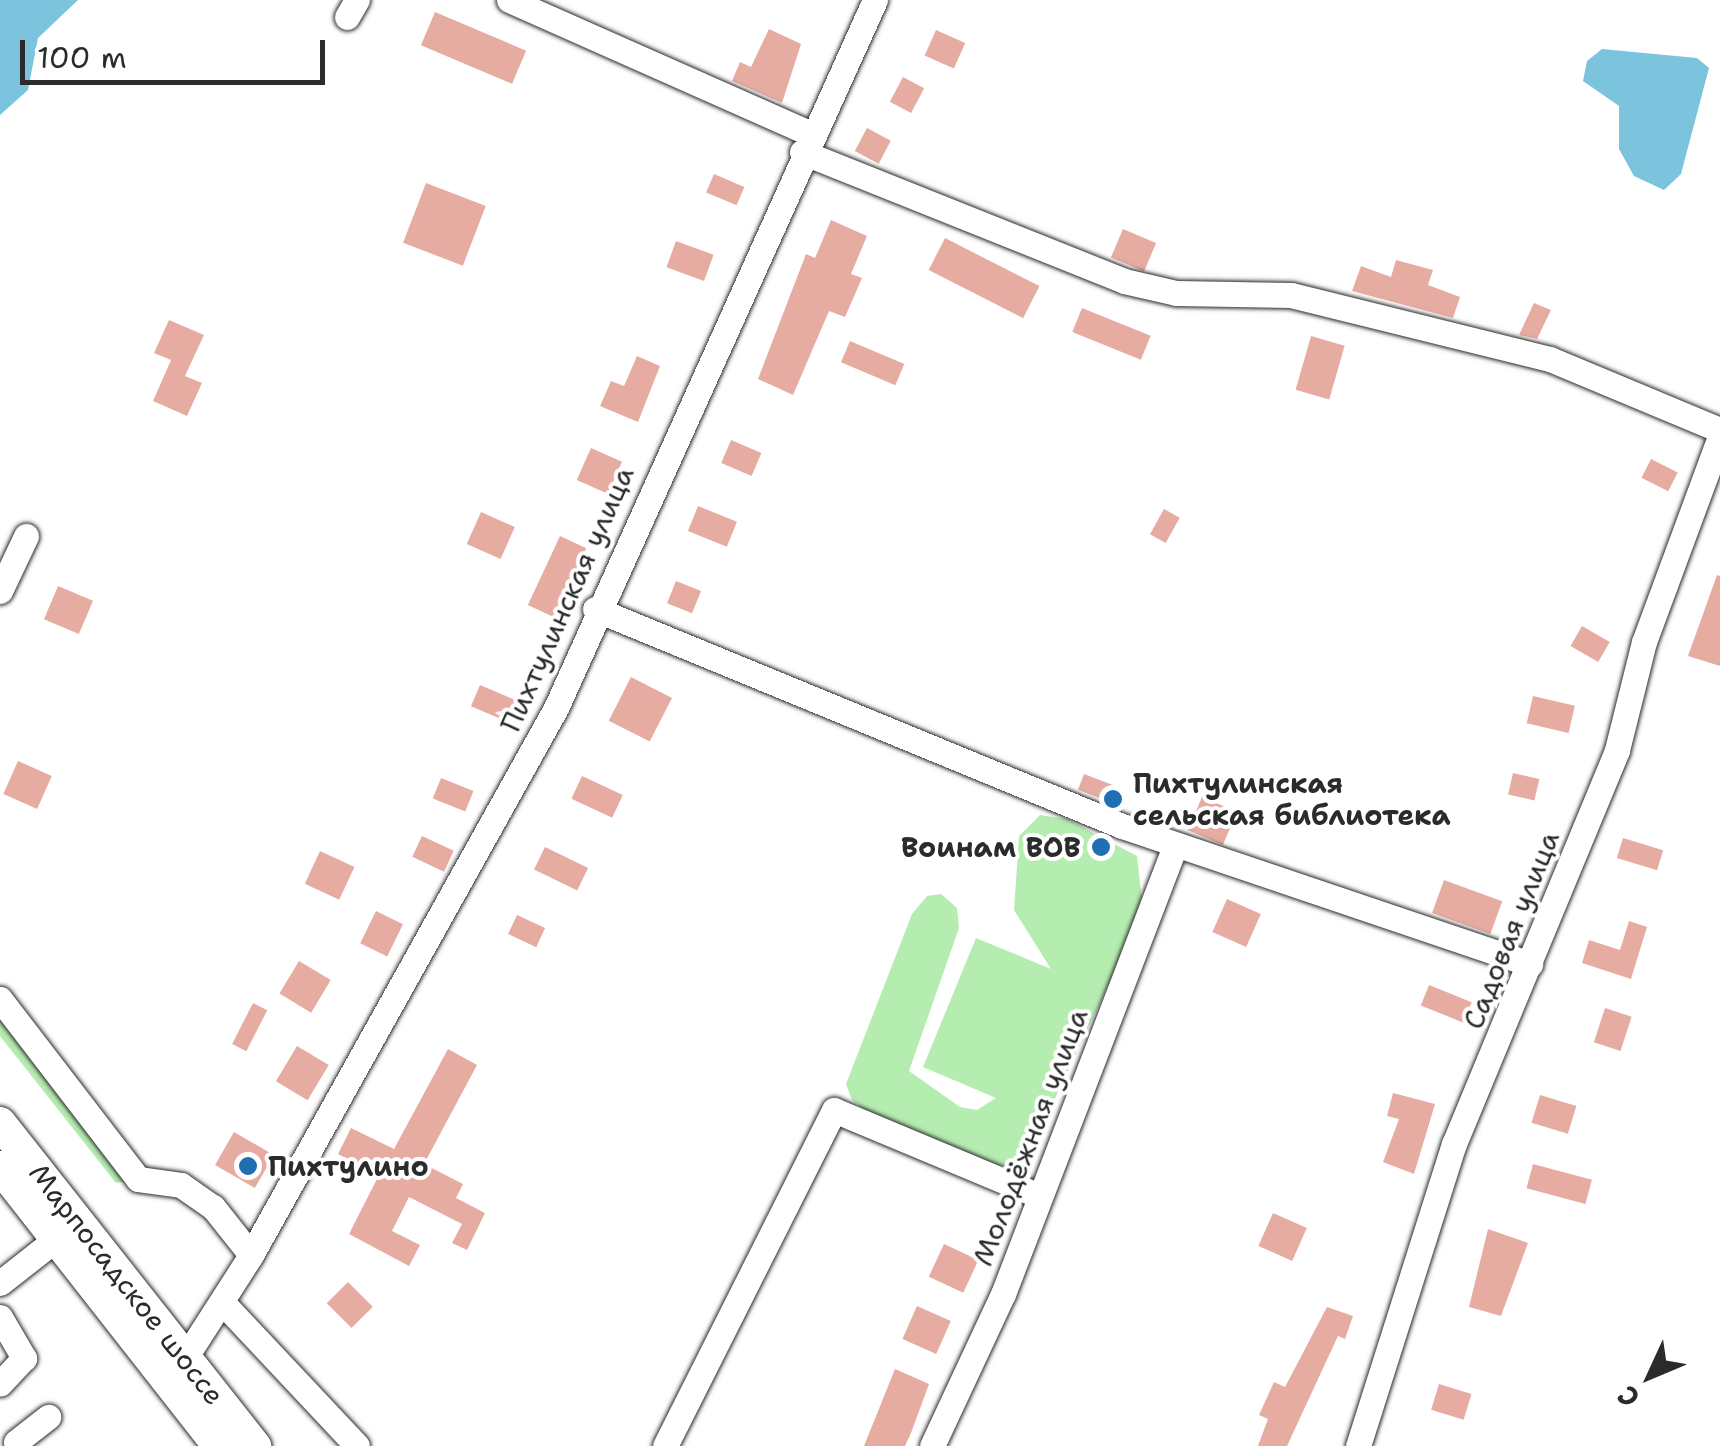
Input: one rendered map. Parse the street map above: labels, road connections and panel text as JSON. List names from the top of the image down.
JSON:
{
  "streets": {
    "main road": ["Марпосадское шоссе"],
    "street": ["Пихтулинская улица", "Садовая улица", "Молодёжная улица"]
  },
  "crossings": [
    ["Пихтулинская улица", "Марпосадское шоссе"]
  ],
  "places": ["Пихтулинская сельская библиотека", "Воинам ВОВ", "Пихтулино"],
  "scale_bar": "100 m",
  "north": "bottom left"
}
